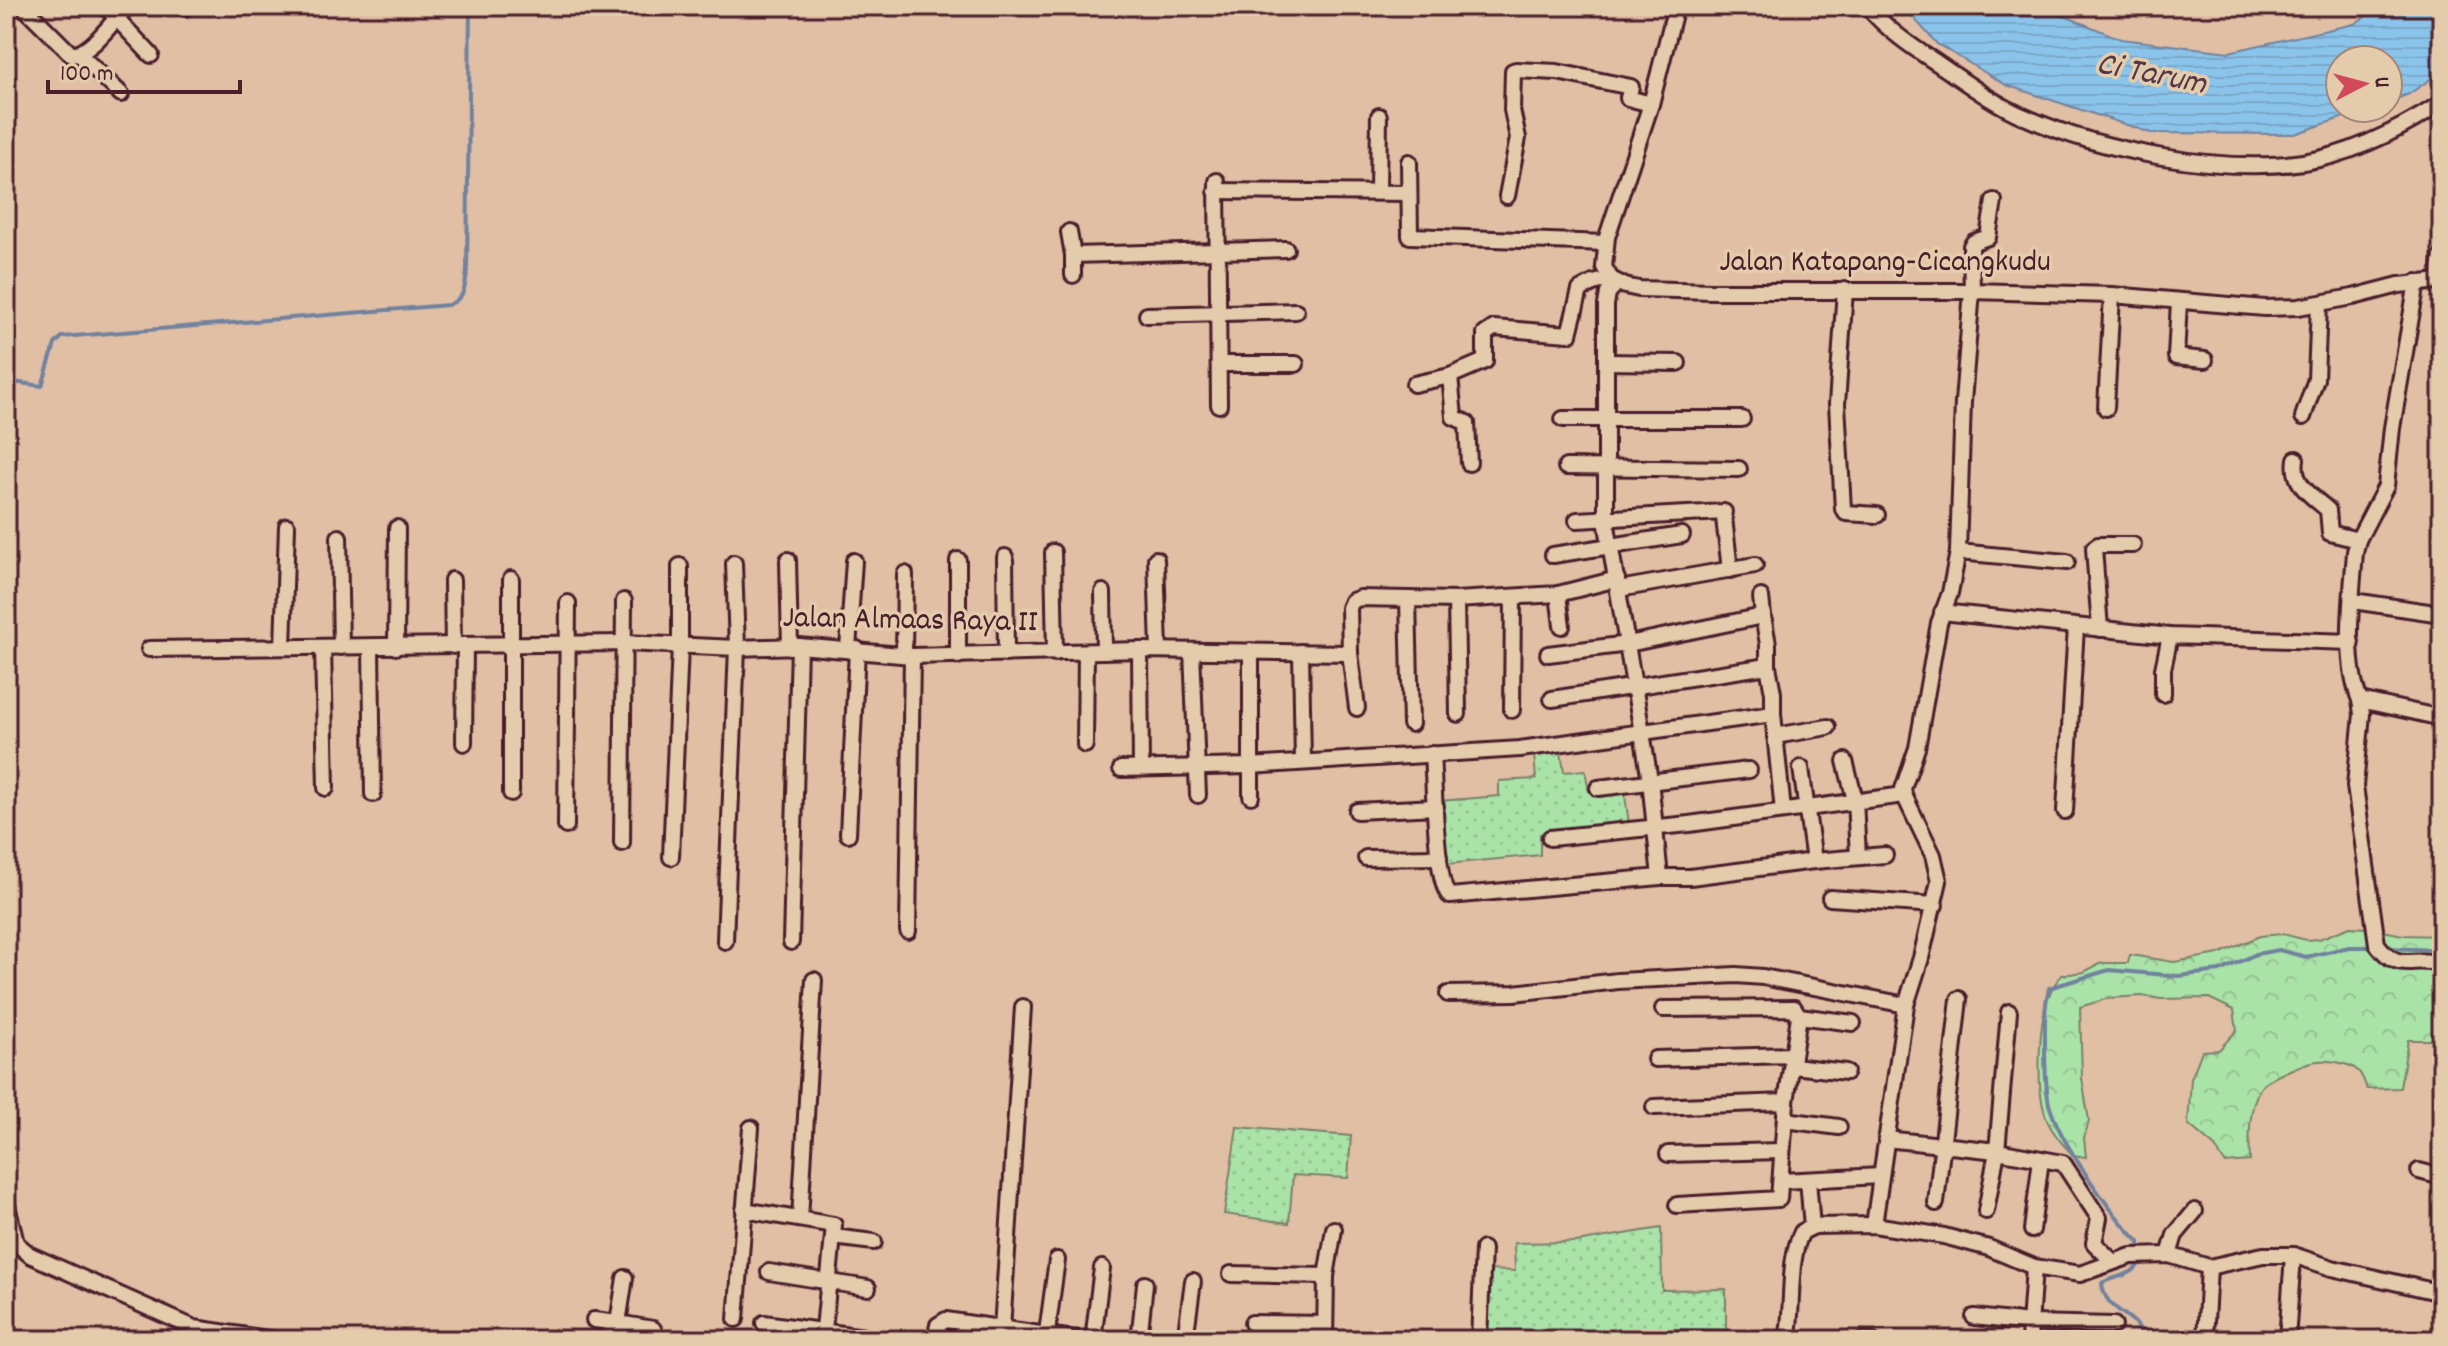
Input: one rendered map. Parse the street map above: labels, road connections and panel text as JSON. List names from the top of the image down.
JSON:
{
  "streets": {
    "street": ["Jalan Katapang-Cicangkudu", "Jalan Almaas Raya II"]
  },
  "water": ["Ci Tarum"],
  "scale_bar": "100 m",
  "north": "right"
}
